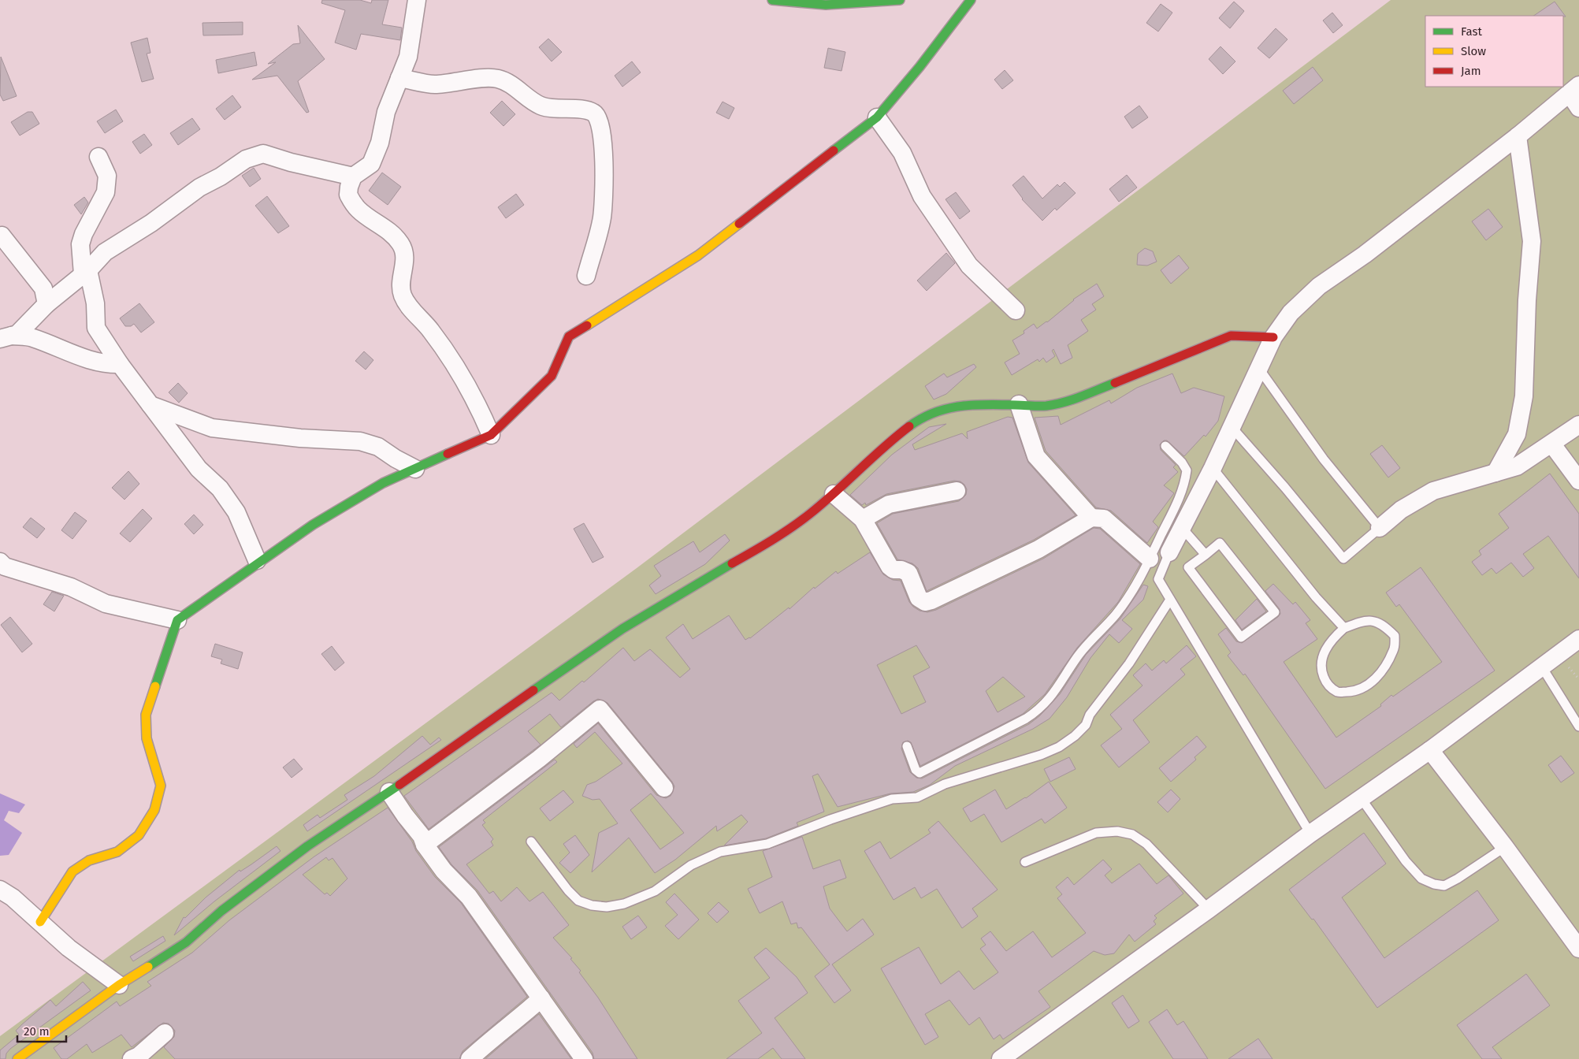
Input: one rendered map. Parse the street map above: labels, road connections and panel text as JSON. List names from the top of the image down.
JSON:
{
  "legend": ["Fast", "Slow", "Jam"],
  "scale_bar": "20 m"
}
